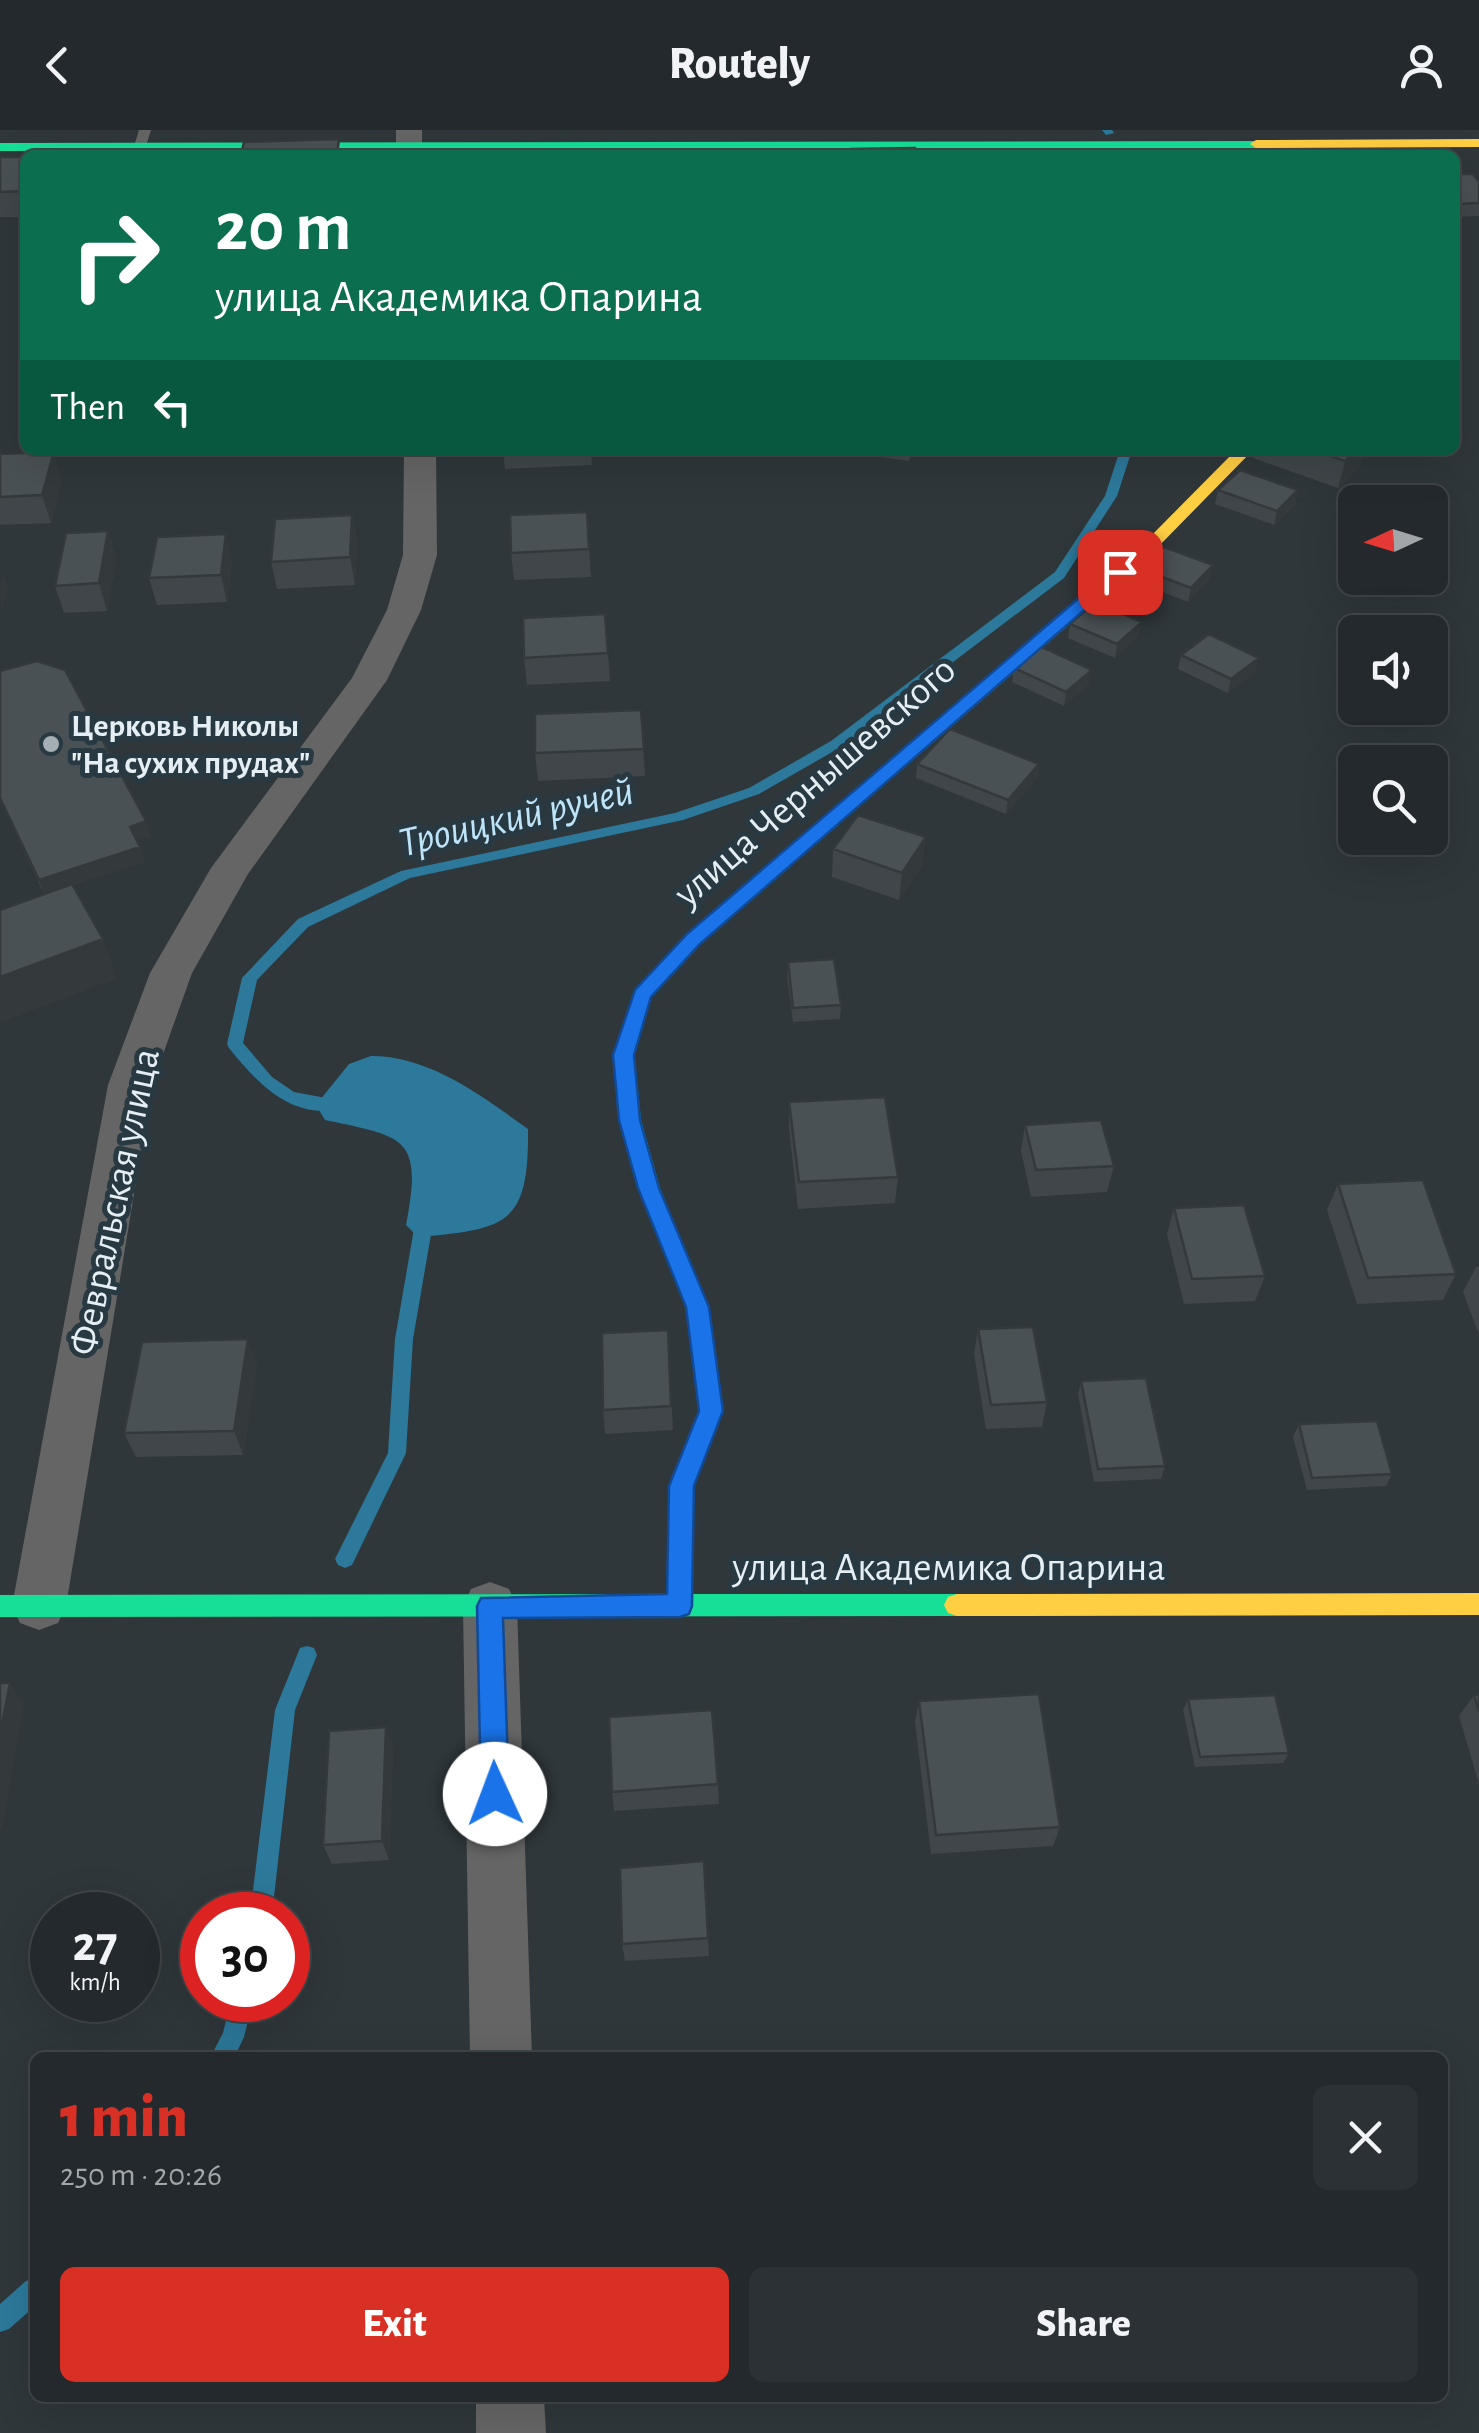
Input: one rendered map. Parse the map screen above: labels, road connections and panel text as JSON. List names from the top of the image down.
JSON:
{
  "streets": {
    "street": ["улица Чернышевского", "Февральская улица", "улица Академика Опарина"]
  },
  "crossings": [
    ["улица Чернышевского", "улица Академика Опарина"],
    ["Февральская улица", "улица Академика Опарина"]
  ],
  "water": ["Троицкий ручей"],
  "places": ["Церковь Николы \"На сухих прудах\""],
  "north": "left",
  "page": {
    "header": "Routely",
    "turn": ["20 m", "улица Академика Опарина"],
    "then": "Then",
    "speed": "27 km/h",
    "limit": "30",
    "heading": ["1 min", "250 m · 20:26"],
    "buttons": ["Exit", "Share"]
  }
}
